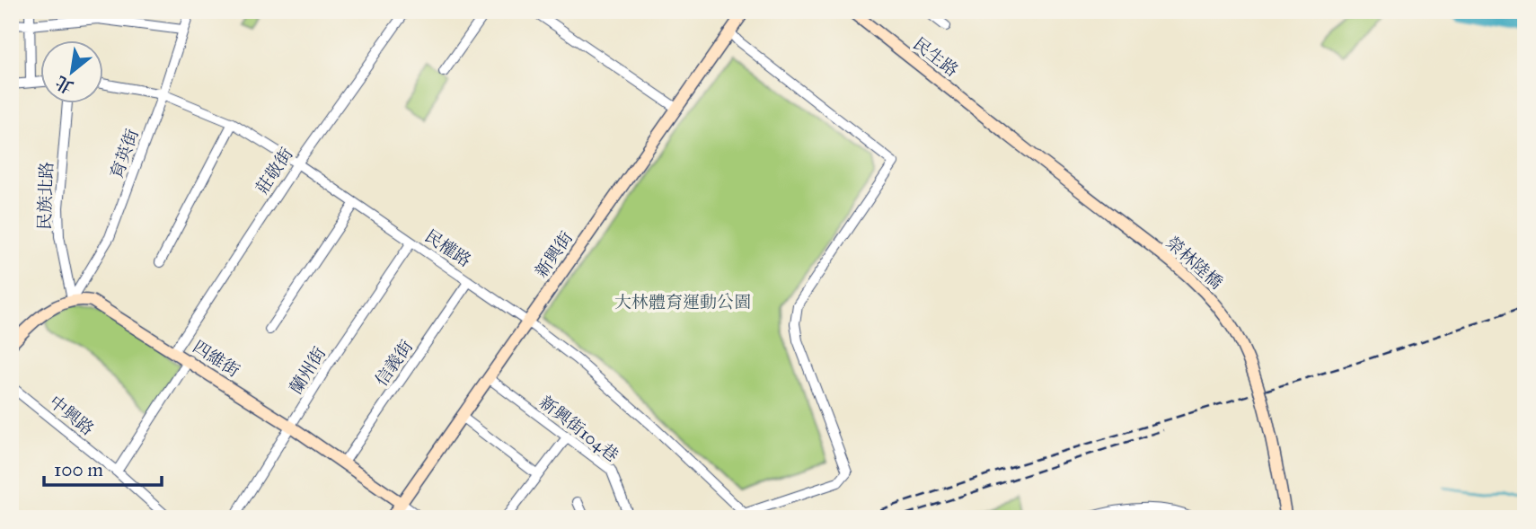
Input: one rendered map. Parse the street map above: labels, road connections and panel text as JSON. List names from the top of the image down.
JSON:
{
  "streets": {
    "main road": [
      "民生路",
      "新興街",
      "榮林陸橋",
      "四維街"
    ],
    "street": [
      "育英街",
      "莊敬街",
      "民族北路",
      "民權路",
      "信義街",
      "蘭州街",
      "中興路",
      "新興街104巷"
    ]
  },
  "crossings": [
    ["民生路", "榮林陸橋"],
    ["育英街", "民族北路"],
    ["育英街", "民權路"],
    ["育英街", "四維街"],
    ["莊敬街", "民權路"],
    ["莊敬街", "四維街"],
    ["民族北路", "四維街"],
    ["民權路", "新興街"],
    ["民權路", "信義街"],
    ["民權路", "蘭州街"],
    ["新興街", "四維街"],
    ["新興街", "新興街104巷"],
    ["四維街", "信義街"],
    ["四維街", "蘭州街"]
  ],
  "parks": ["大林體育運動公園"],
  "scale_bar": "100 m",
  "north": "bottom left"
}
